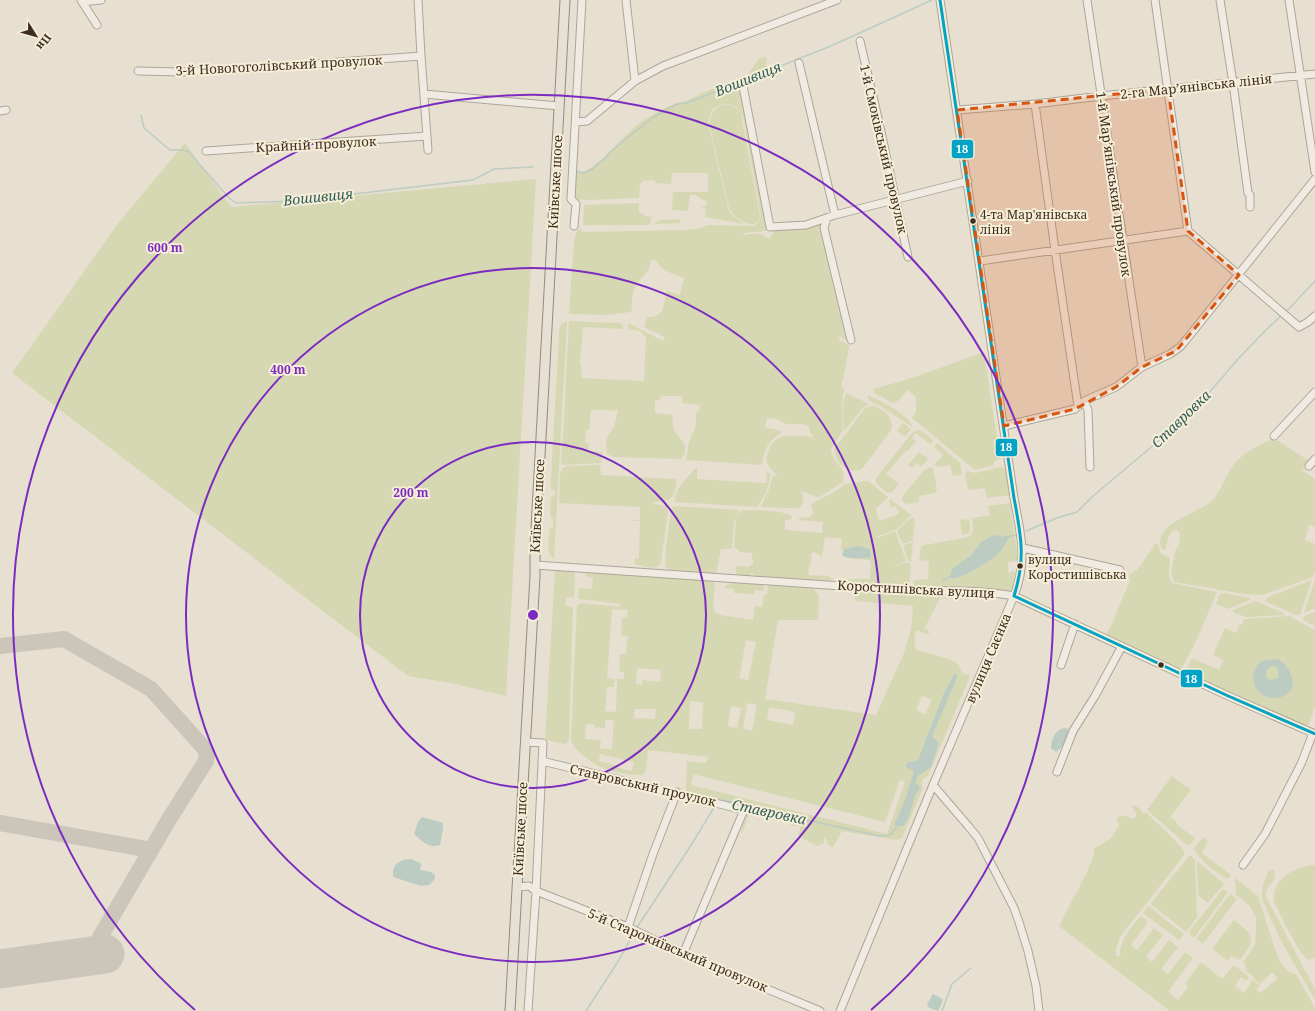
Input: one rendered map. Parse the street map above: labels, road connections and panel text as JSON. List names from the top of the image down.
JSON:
{
  "streets": {
    "main road": ["Київське шосе"],
    "street": [
      "3-й Новогоголівський провулок",
      "2-га Марʼянівська лінія",
      "Крайній провулок",
      "1-й Смоківський провулок",
      "1-й Марʼянівський провулок",
      "Коростишівська вулиця",
      "вулиця Саєнка",
      "Ставровський проулок",
      "5-й Старокиївський провулок"
    ]
  },
  "crossings": [
    ["2-га Марʼянівська лінія", "1-й Марʼянівський провулок"],
    ["2-га Марʼянівська лінія", "вулиця Саєнка"],
    ["Київське шосе", "Коростишівська вулиця"],
    ["Київське шосе", "5-й Старокиївський провулок"],
    ["Коростишівська вулиця", "вулиця Саєнка"],
    ["Ставровський проулок", "5-й Старокиївський провулок"]
  ],
  "water": ["Вошивиця", "Ставровка"],
  "places": ["4-та Мар'янівська лінія", "вулиця Коростишівська"],
  "lines": ["transit line 18"],
  "north": "bottom right",
  "rings": ["600 m", "400 m", "200 m"]
}
